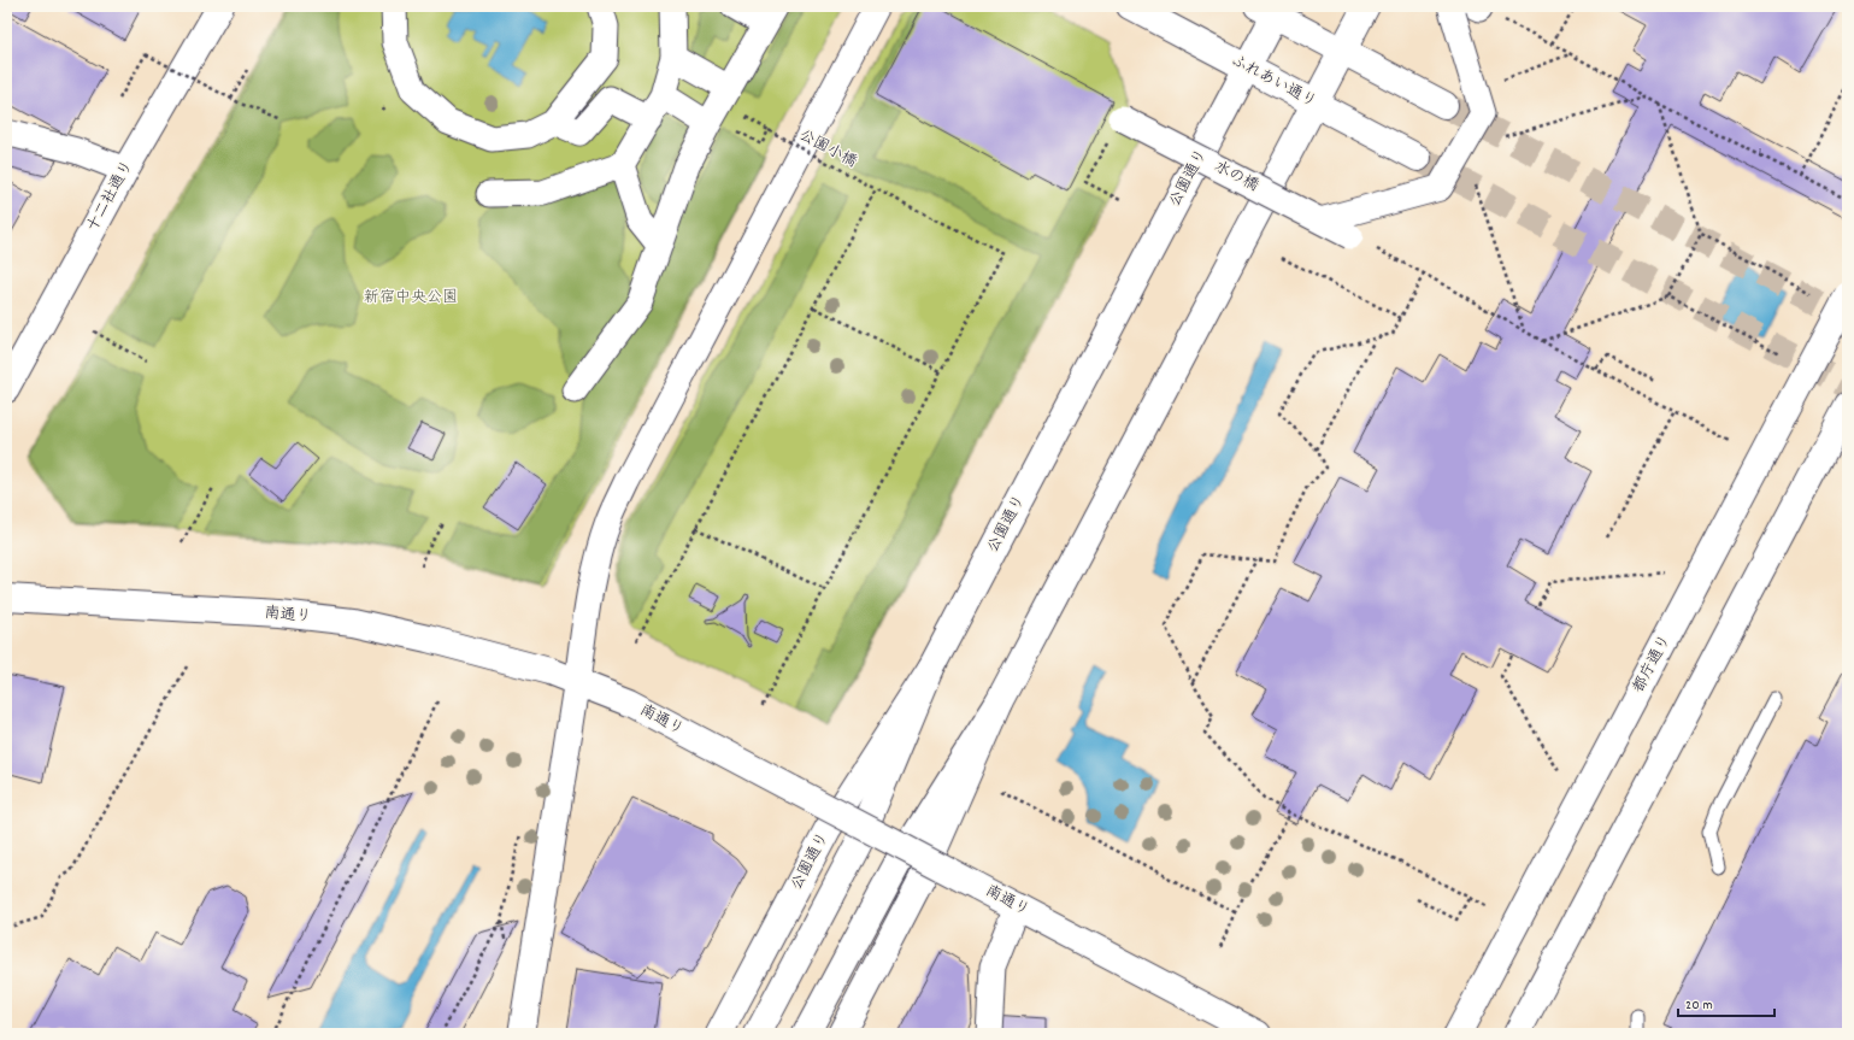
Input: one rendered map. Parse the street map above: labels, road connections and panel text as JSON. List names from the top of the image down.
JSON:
{
  "streets": {
    "main road": [
      "ふれあい通り",
      "公園通り",
      "十二社通り",
      "南通り",
      "都庁通り"
    ],
    "street": ["水の橋"],
    "path": ["公園小橋"]
  },
  "crossings": [
    ["ふれあい通り", "公園通り"]
  ],
  "parks": ["新宿中央公園"],
  "house_numbers": ["1"],
  "scale_bar": "20 m"
}
